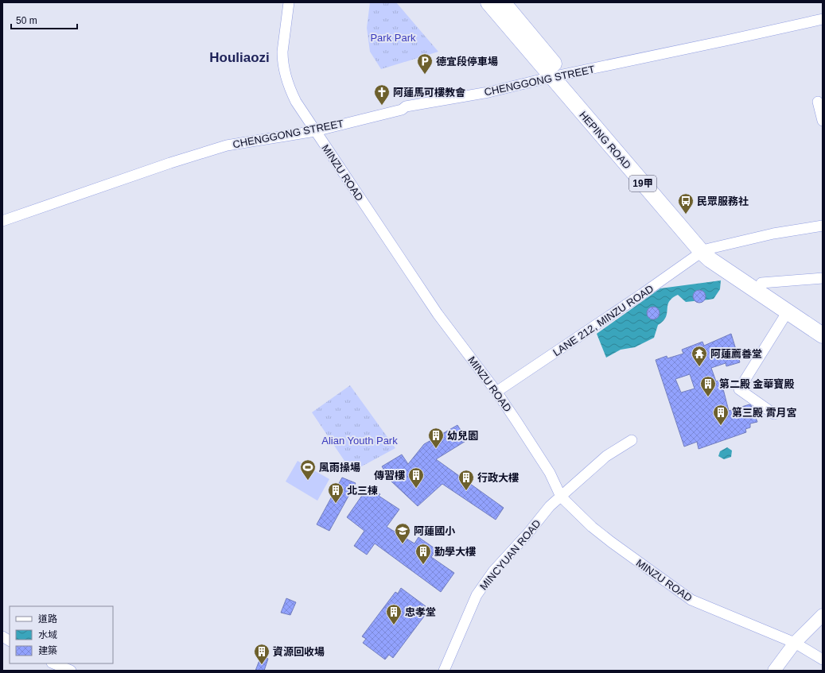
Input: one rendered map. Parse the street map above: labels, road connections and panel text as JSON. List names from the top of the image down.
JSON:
{
  "streets": {
    "main road": ["HEPING ROAD", "19甲"],
    "street": [
      "CHENGGONG STREET",
      "MINZU ROAD",
      "LANE 212, MINZU ROAD",
      "MINCYUAN ROAD"
    ]
  },
  "crossings": [
    ["CHENGGONG STREET", "HEPING ROAD"],
    ["CHENGGONG STREET", "MINZU ROAD"],
    ["HEPING ROAD", "LANE 212, MINZU ROAD"],
    ["MINZU ROAD", "LANE 212, MINZU ROAD"],
    ["MINZU ROAD", "MINCYUAN ROAD"]
  ],
  "districts": ["Houliaozi"],
  "parks": ["Park Park", "Alian Youth Park"],
  "places": {
    "parking": ["德宜段停車場"],
    "church": ["阿蓮馬可樓教會"],
    "bus stop": ["民眾服務社"],
    "temple": ["阿蓮薦善堂"],
    "building": [
      "第二殿 金華寶殿",
      "第三殿 霄月宮",
      "幼兒園",
      "傳習樓",
      "行政大樓",
      "北三棟",
      "勤學大樓",
      "忠孝堂",
      "資源回收場"
    ],
    "sports": ["風雨操場"],
    "school or university": ["阿蓮國小"]
  },
  "legend": ["道路", "水域", "建築"],
  "scale_bar": "50 m"
}
